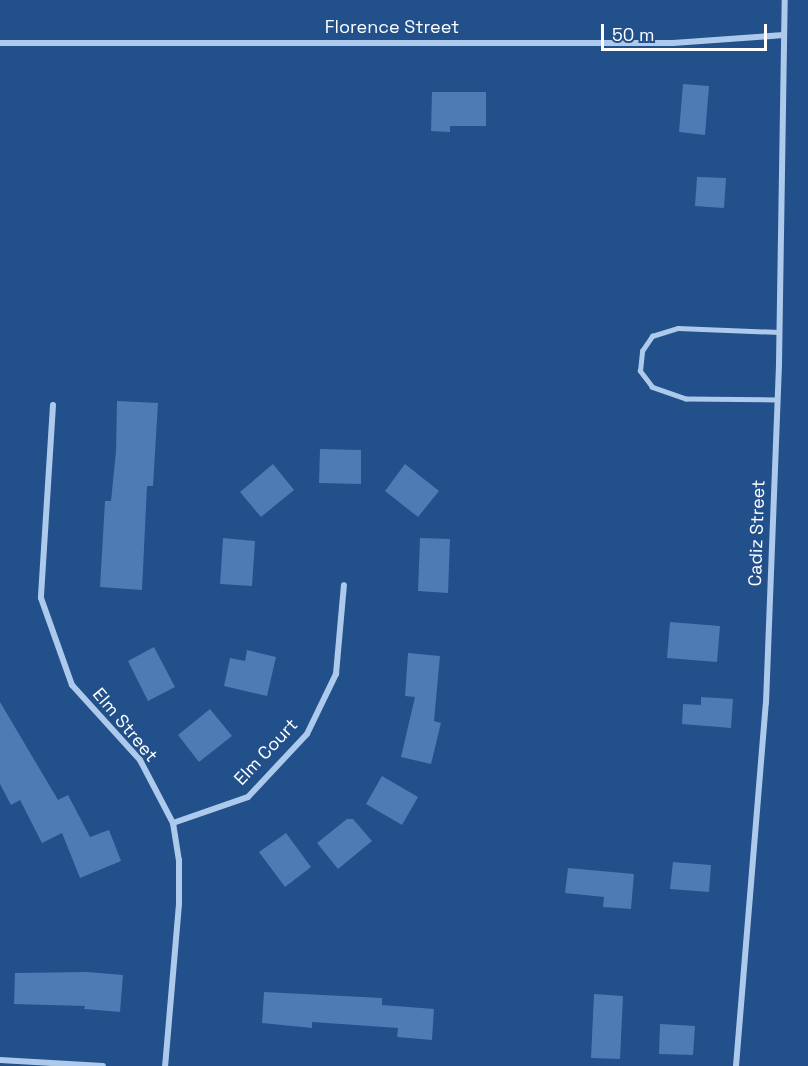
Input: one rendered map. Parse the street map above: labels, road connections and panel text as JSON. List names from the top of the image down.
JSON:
{
  "streets": {
    "street": [
      "Florence Street",
      "Cadiz Street",
      "Elm Street",
      "Elm Court"
    ]
  },
  "crossings": [
    ["Florence Street", "Cadiz Street"],
    ["Elm Street", "Elm Court"]
  ],
  "scale_bar": "50 m"
}
